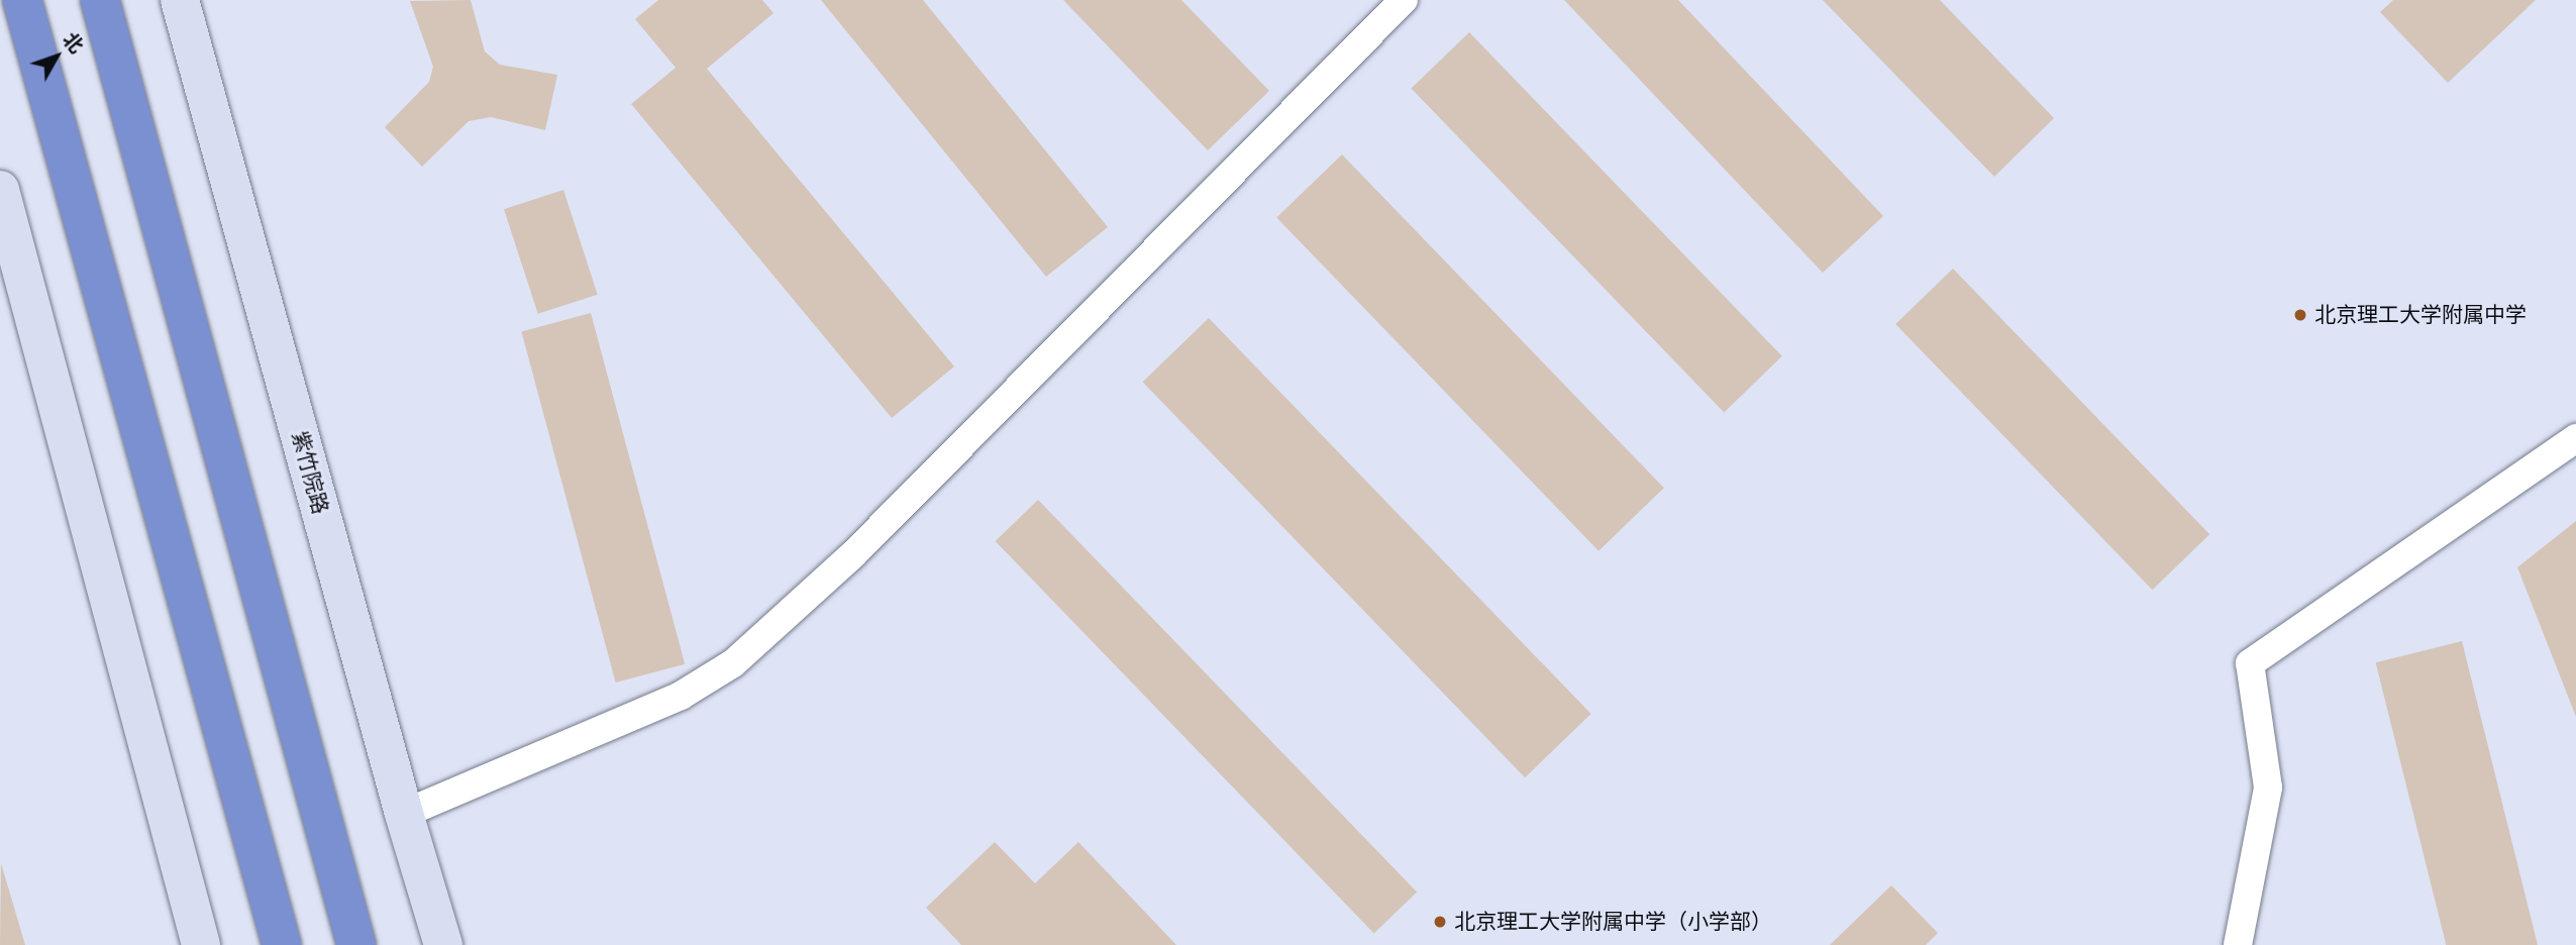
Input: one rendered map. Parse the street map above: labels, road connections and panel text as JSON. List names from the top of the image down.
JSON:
{
  "streets": {
    "street": ["紫竹院路"]
  },
  "places": ["北京理工大学附属中学", "北京理工大学附属中学（小学部）"],
  "north": "top right"
}
